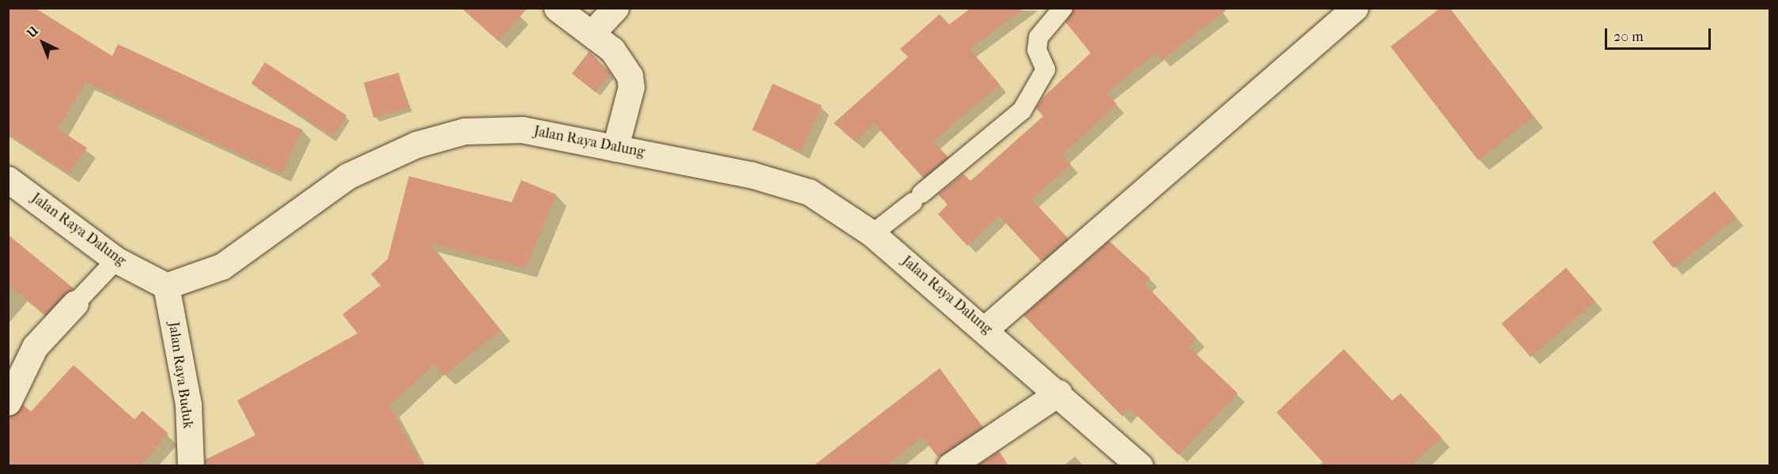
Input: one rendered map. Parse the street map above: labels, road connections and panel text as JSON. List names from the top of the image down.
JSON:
{
  "streets": {
    "main road": ["Jalan Raya Dalung", "Jalan Raya Buduk"]
  },
  "crossings": [
    ["Jalan Raya Dalung", "Jalan Raya Buduk"]
  ],
  "scale_bar": "20 m",
  "north": "top left"
}
